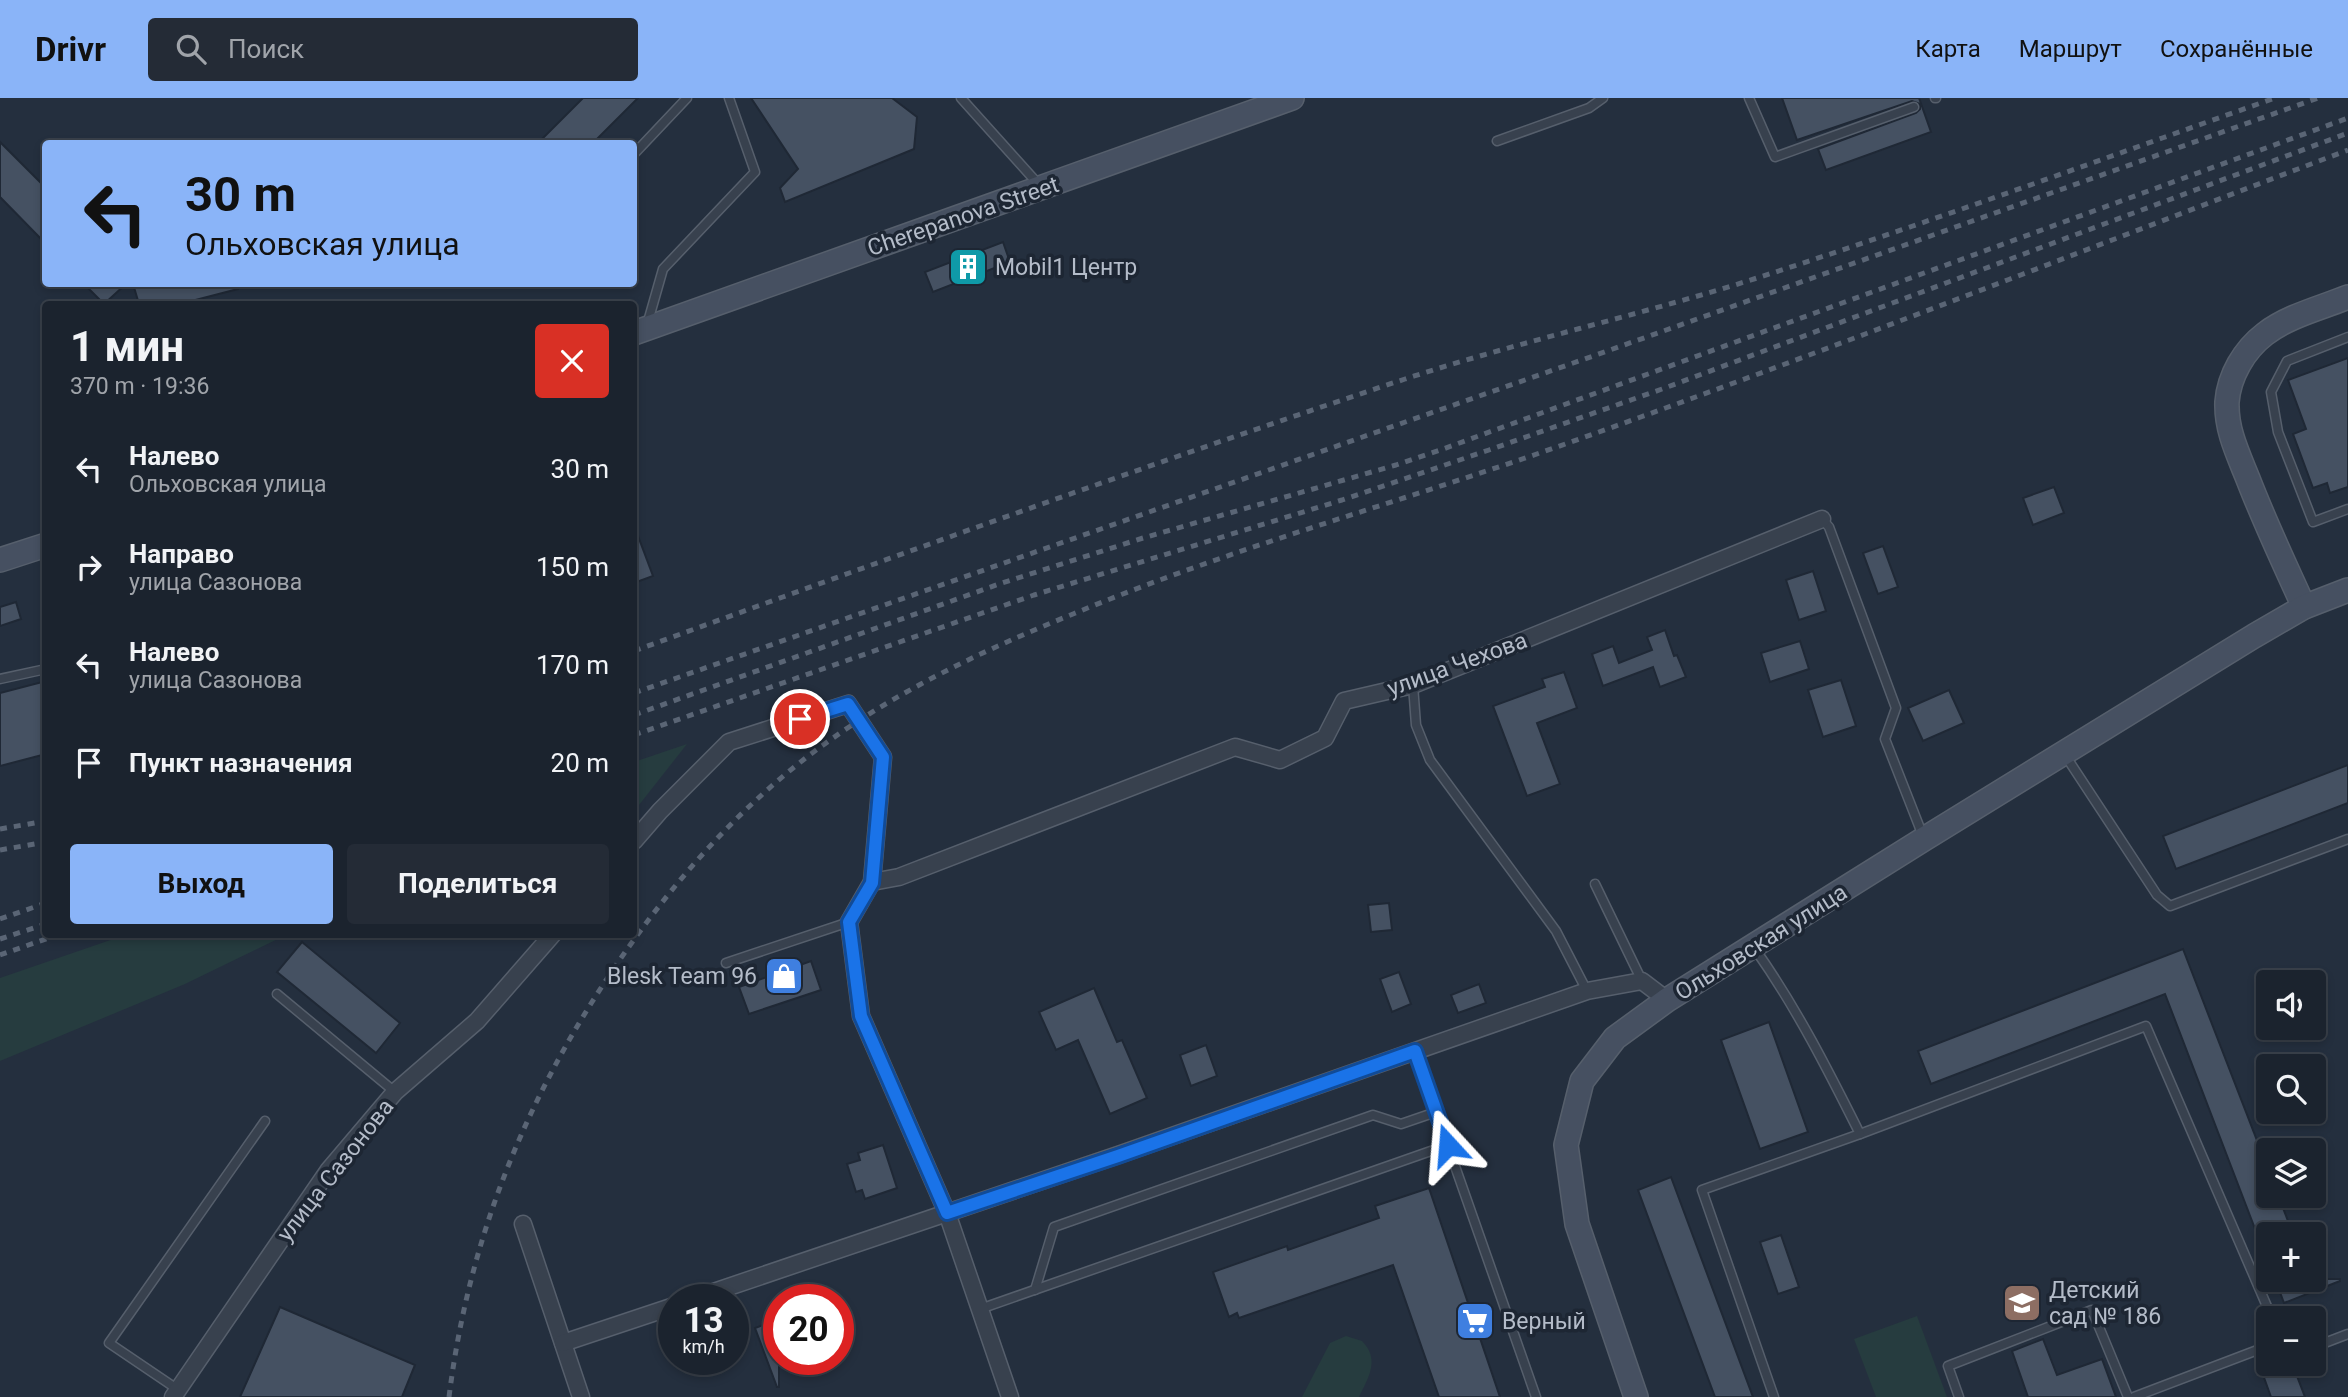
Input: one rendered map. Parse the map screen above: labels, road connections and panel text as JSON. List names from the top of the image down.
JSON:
{
  "streets": {
    "street": [
      "Cherepanova Street",
      "улица Чехова",
      "Ольховская улица",
      "улица Сазонова"
    ]
  },
  "places": {
    "building": ["Mobil1 Центр"],
    "shop": ["Blesk Team 96"],
    "school or university": ["Детский сад № 186"],
    "supermarket": ["Верный"]
  },
  "page": {
    "header": "Drivr",
    "search": "Поиск",
    "nav": ["Карта", "Маршрут", "Сохранённые"],
    "turn": ["30 m", "Ольховская улица"],
    "heading": ["1 мин", "370 m · 19:36"],
    "list": [
      {
        "name": "Налево",
        "note": "Ольховская улица",
        "value": "30 m"
      },
      {
        "name": "Направо",
        "note": "улица Сазонова",
        "value": "150 m"
      },
      {
        "name": "Налево",
        "note": "улица Сазонова",
        "value": "170 m"
      },
      {
        "name": "Пункт назначения",
        "value": "20 m"
      }
    ],
    "buttons": ["Выход", "Поделиться"],
    "map_buttons": ["+", "−"],
    "speed": "13 km/h",
    "limit": "20"
  }
}
